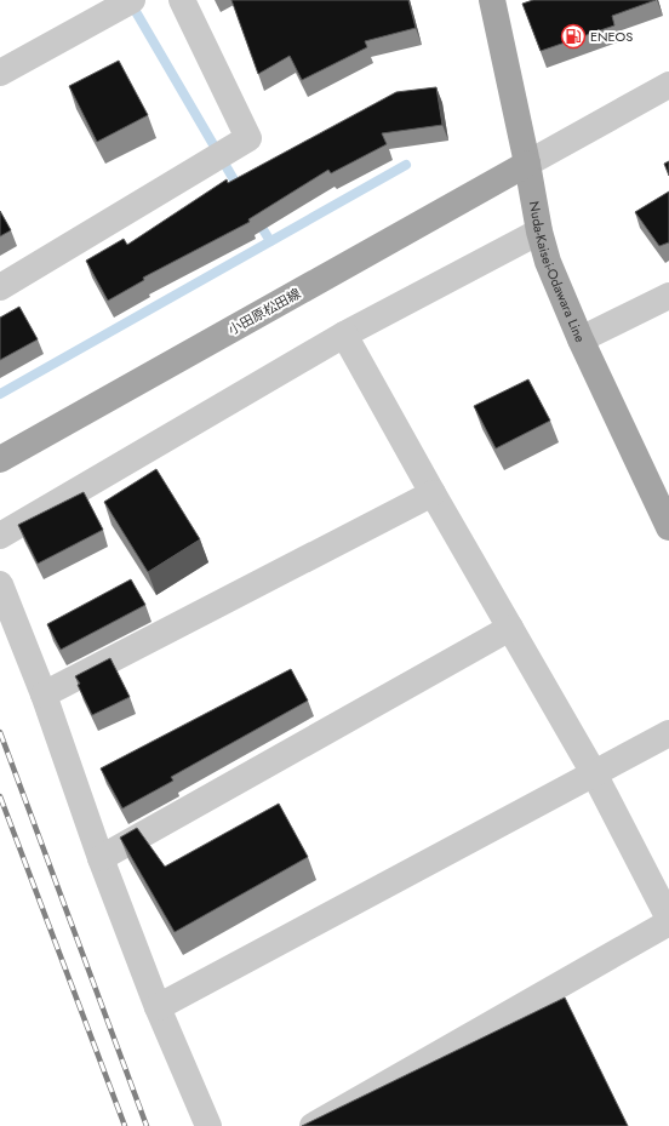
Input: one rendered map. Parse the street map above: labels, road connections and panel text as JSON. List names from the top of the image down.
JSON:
{
  "streets": {
    "main road": ["Nuda-Kaisei-Odawara Line", "小田原松田線"]
  },
  "crossings": [
    ["Nuda-Kaisei-Odawara Line", "小田原松田線"]
  ],
  "places": {
    "fuel station": ["ENEOS"]
  }
}
